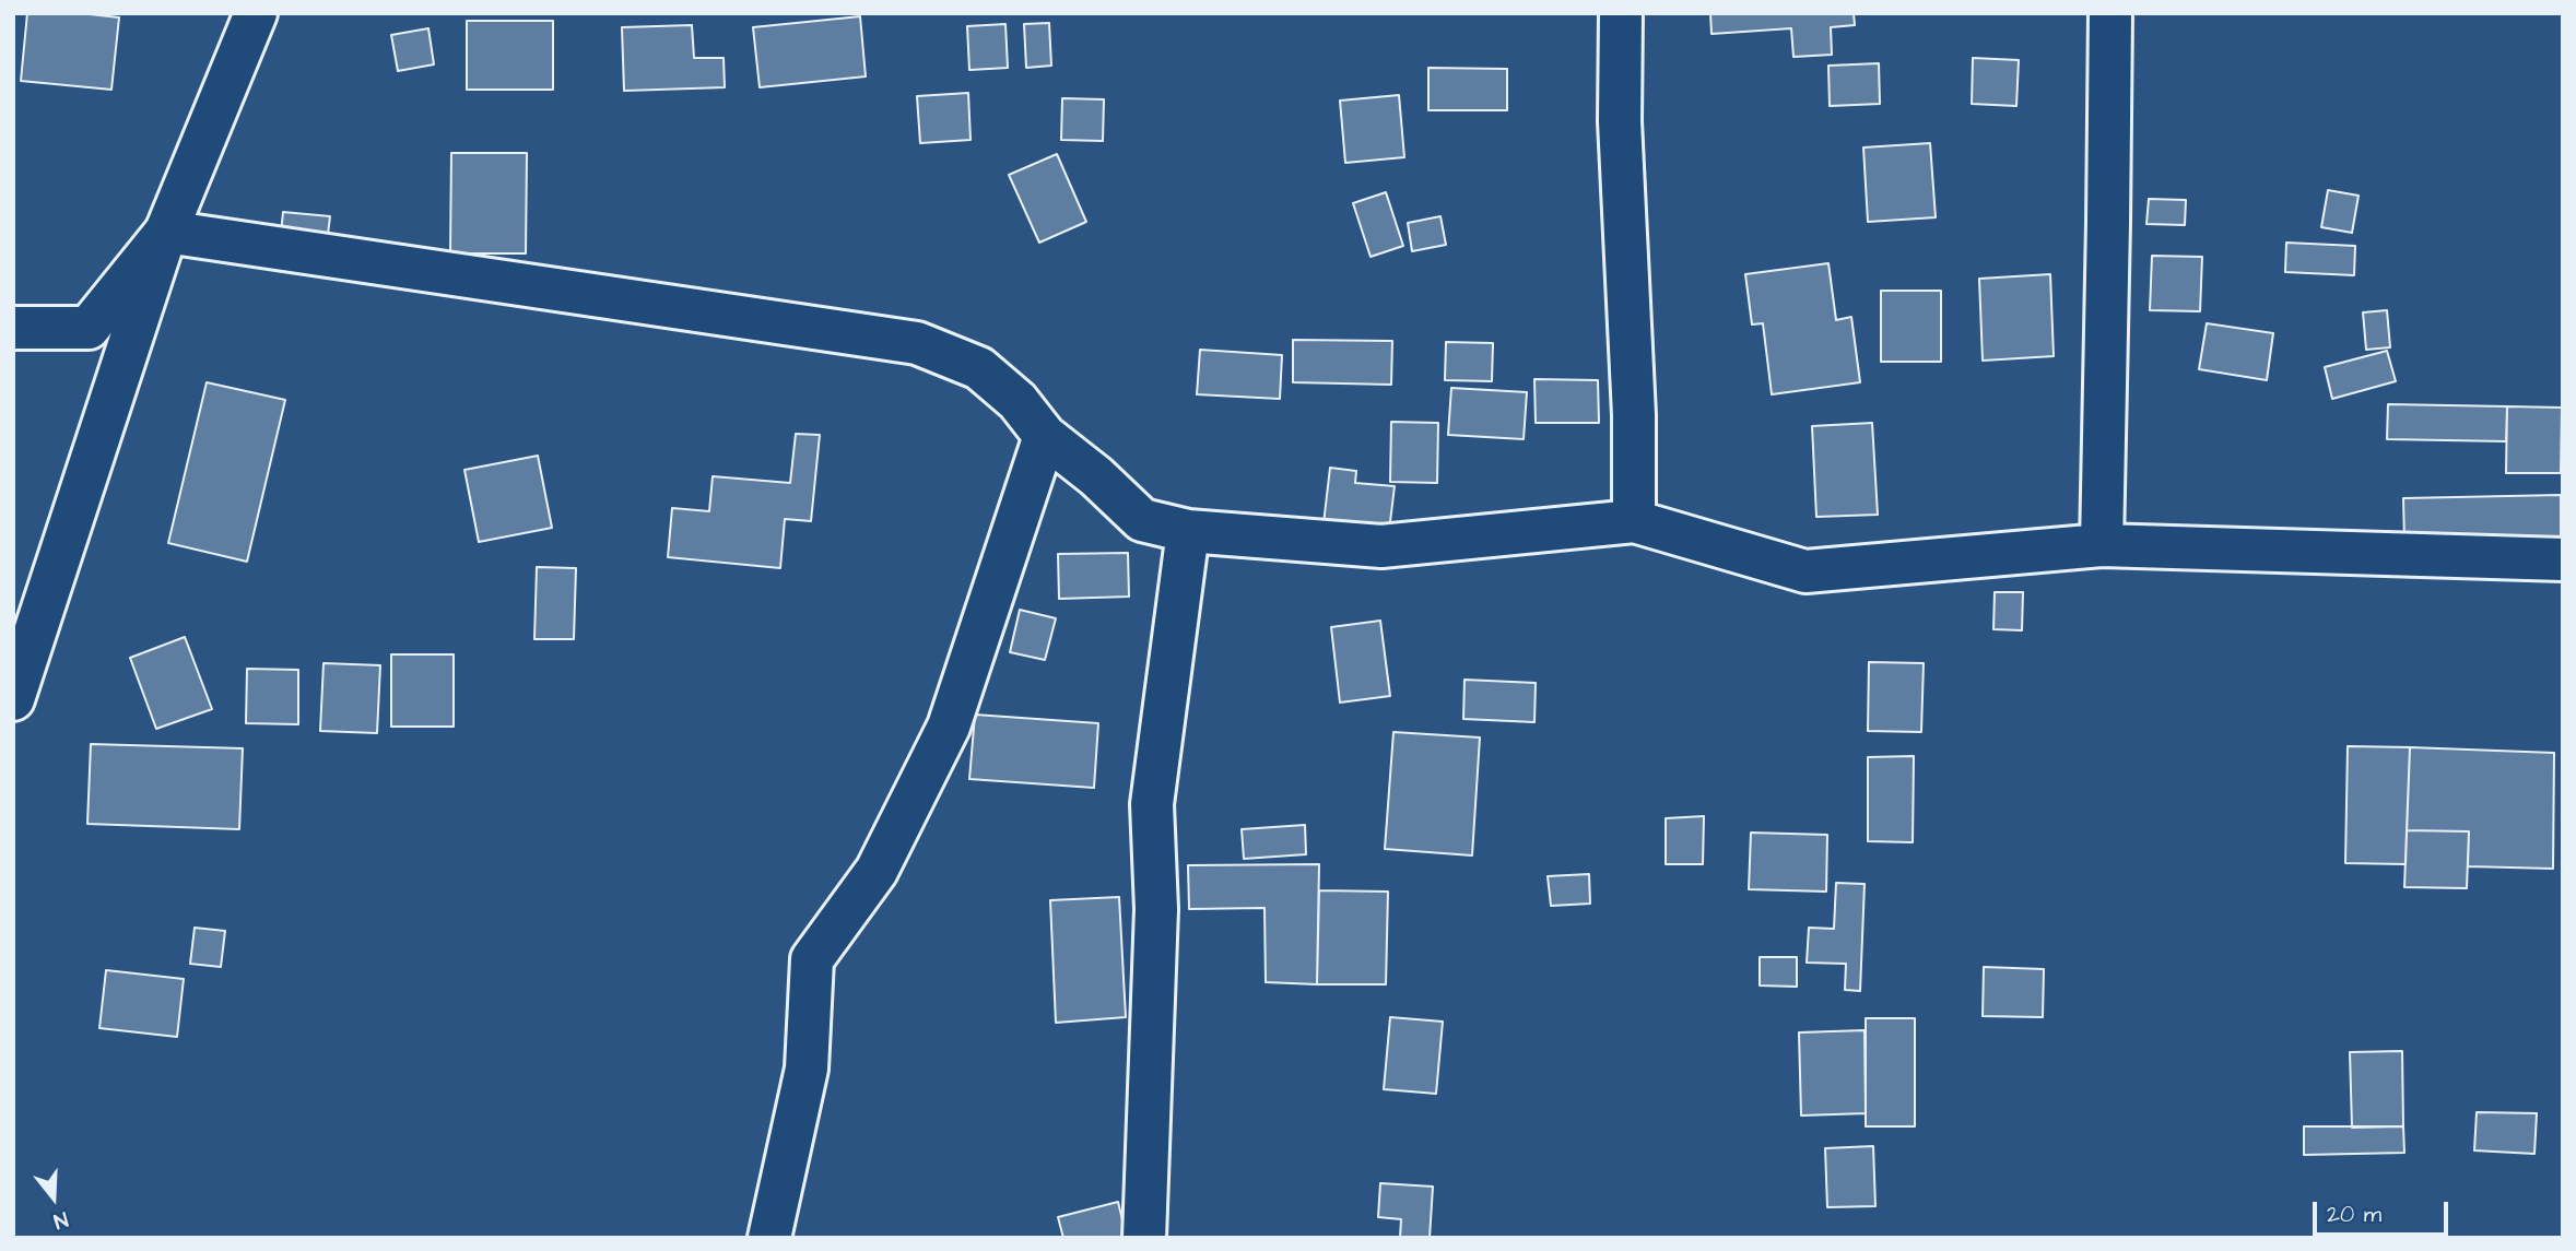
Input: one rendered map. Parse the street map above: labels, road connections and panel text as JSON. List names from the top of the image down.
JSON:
{
  "scale_bar": "20 m",
  "north": "bottom"
}
